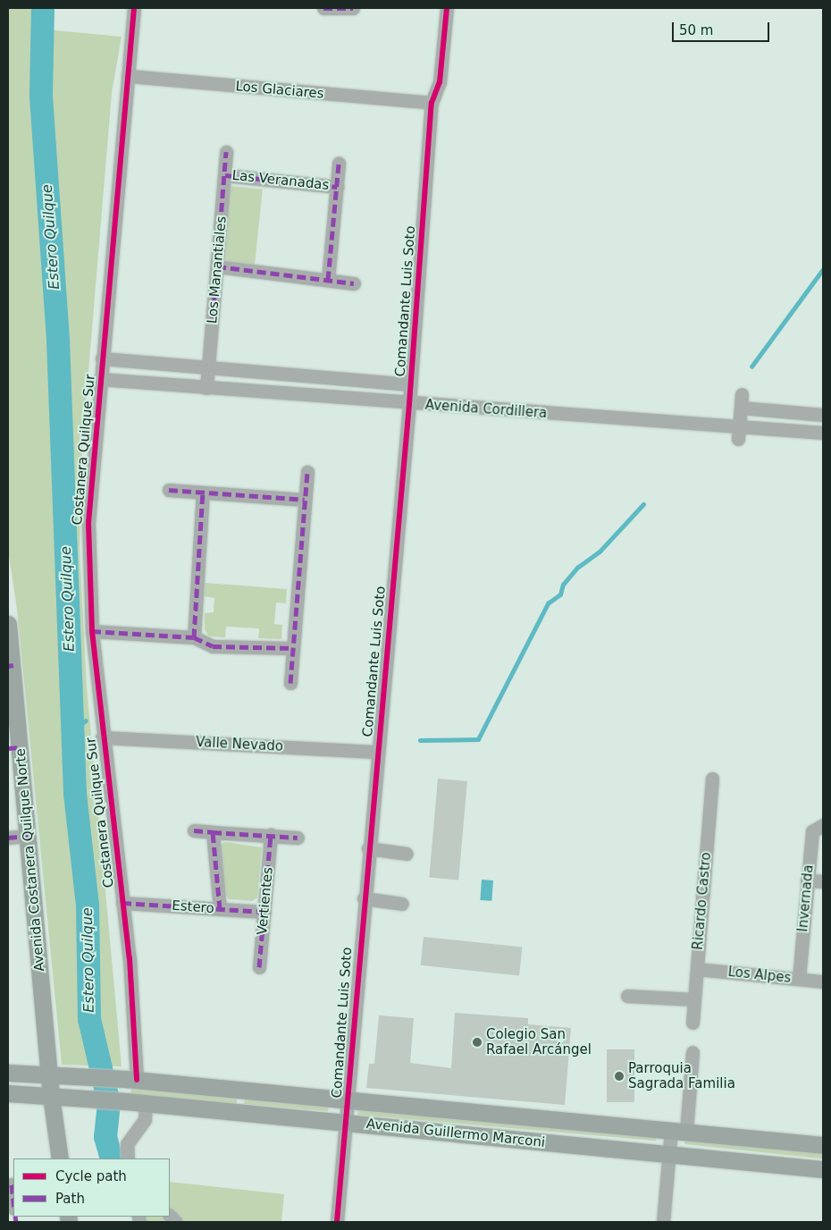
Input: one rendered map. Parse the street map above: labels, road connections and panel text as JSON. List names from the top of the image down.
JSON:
{
  "streets": {
    "main road": ["Avenida Costanera Quilque Norte", "Avenida Guillermo Marconi"],
    "street": [
      "Los Glaciares",
      "Las Veranadas",
      "Los Manantiales",
      "Comandante Luis Soto",
      "Avenida Cordillera",
      "Costanera Quilque Sur",
      "Valle Nevado",
      "Invernada",
      "Vertientes",
      "Ricardo Castro",
      "Estero",
      "Los Alpes"
    ]
  },
  "crossings": [
    ["Los Glaciares", "Comandante Luis Soto"],
    ["Los Glaciares", "Costanera Quilque Sur"],
    ["Las Veranadas", "Los Manantiales"],
    ["Los Manantiales", "Avenida Cordillera"],
    ["Comandante Luis Soto", "Avenida Cordillera"],
    ["Comandante Luis Soto", "Valle Nevado"],
    ["Comandante Luis Soto", "Avenida Guillermo Marconi"],
    ["Avenida Cordillera", "Costanera Quilque Sur"],
    ["Costanera Quilque Sur", "Valle Nevado"],
    ["Costanera Quilque Sur", "Estero"],
    ["Costanera Quilque Sur", "Avenida Guillermo Marconi"],
    ["Avenida Costanera Quilque Norte", "Avenida Guillermo Marconi"],
    ["Invernada", "Los Alpes"],
    ["Vertientes", "Estero"],
    ["Ricardo Castro", "Los Alpes"]
  ],
  "water": ["Estero Quilque"],
  "places": ["Colegio San Rafael Arcángel", "Parroquia Sagrada Familia"],
  "legend": ["Cycle path", "Path"],
  "scale_bar": "50 m"
}
